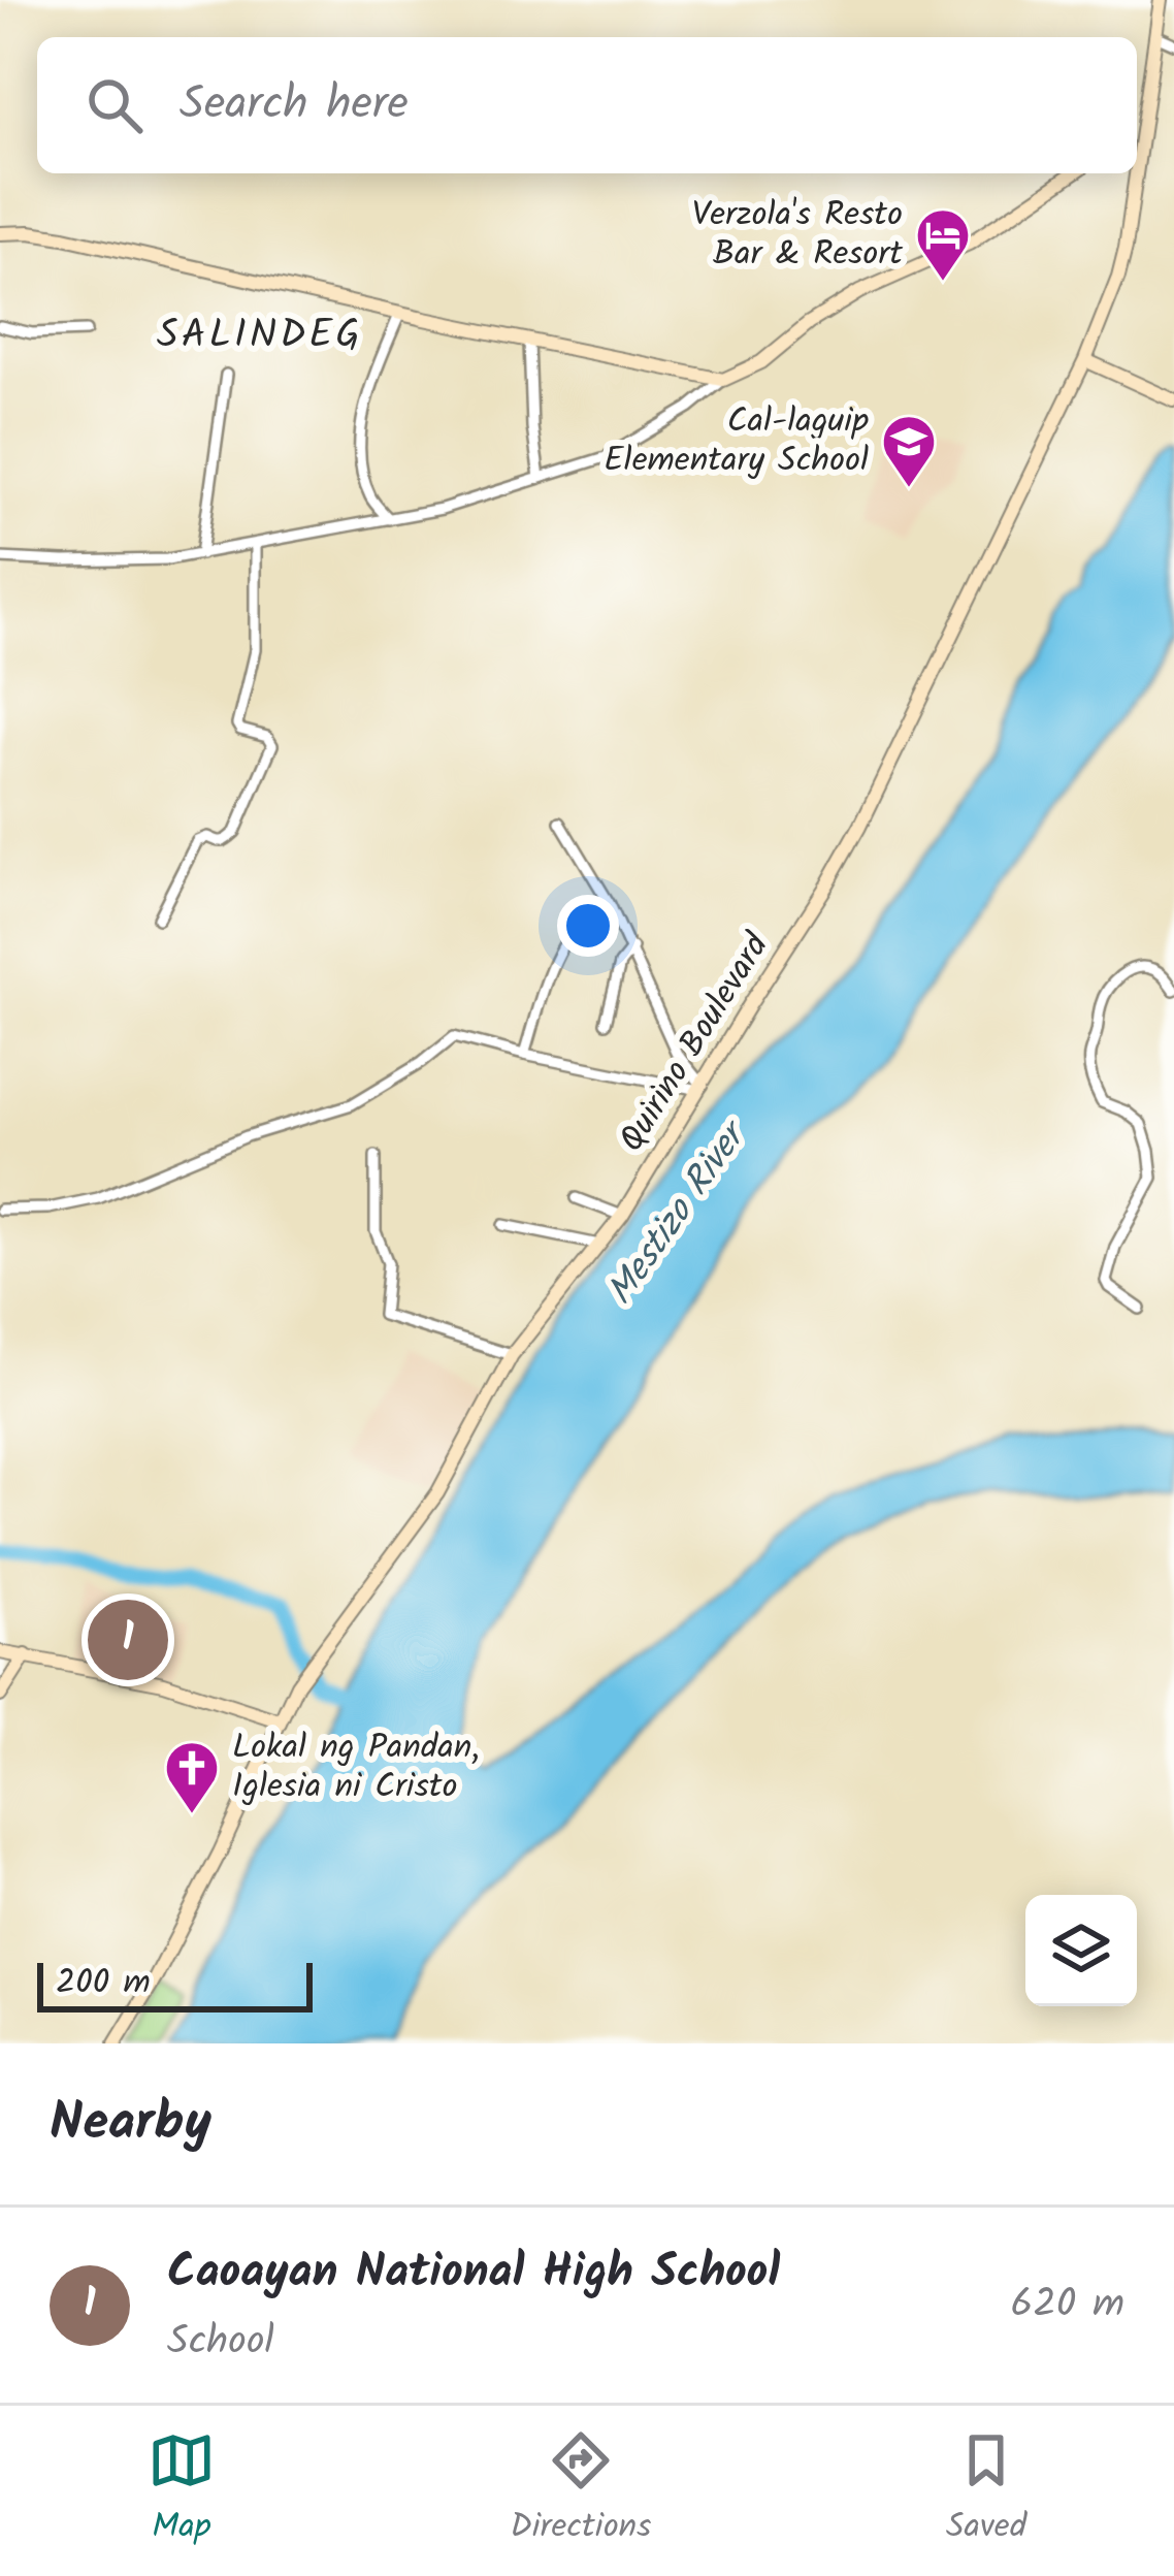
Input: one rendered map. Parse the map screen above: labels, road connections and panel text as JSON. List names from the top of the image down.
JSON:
{
  "streets": {
    "street": ["Quirino Boulevard"]
  },
  "districts": ["SALINDEG"],
  "water": ["Mestizo River"],
  "places": {
    "hotel": ["Verzola's Resto Bar & Resort"],
    "school or university": ["Cal-laguip Elementary School"],
    "church": ["Lokal ng Pandan, Iglesia ni Cristo"]
  },
  "scale_bar": "200 m",
  "page": {
    "search": "Search here",
    "pins": "1",
    "scale": "200 m",
    "heading": "Nearby",
    "list": [
      {
        "mark": "1",
        "name": "Caoayan National High School",
        "note": "School",
        "value": "620 m"
      }
    ],
    "nav": ["Map", "Directions", "Saved"]
  }
}
